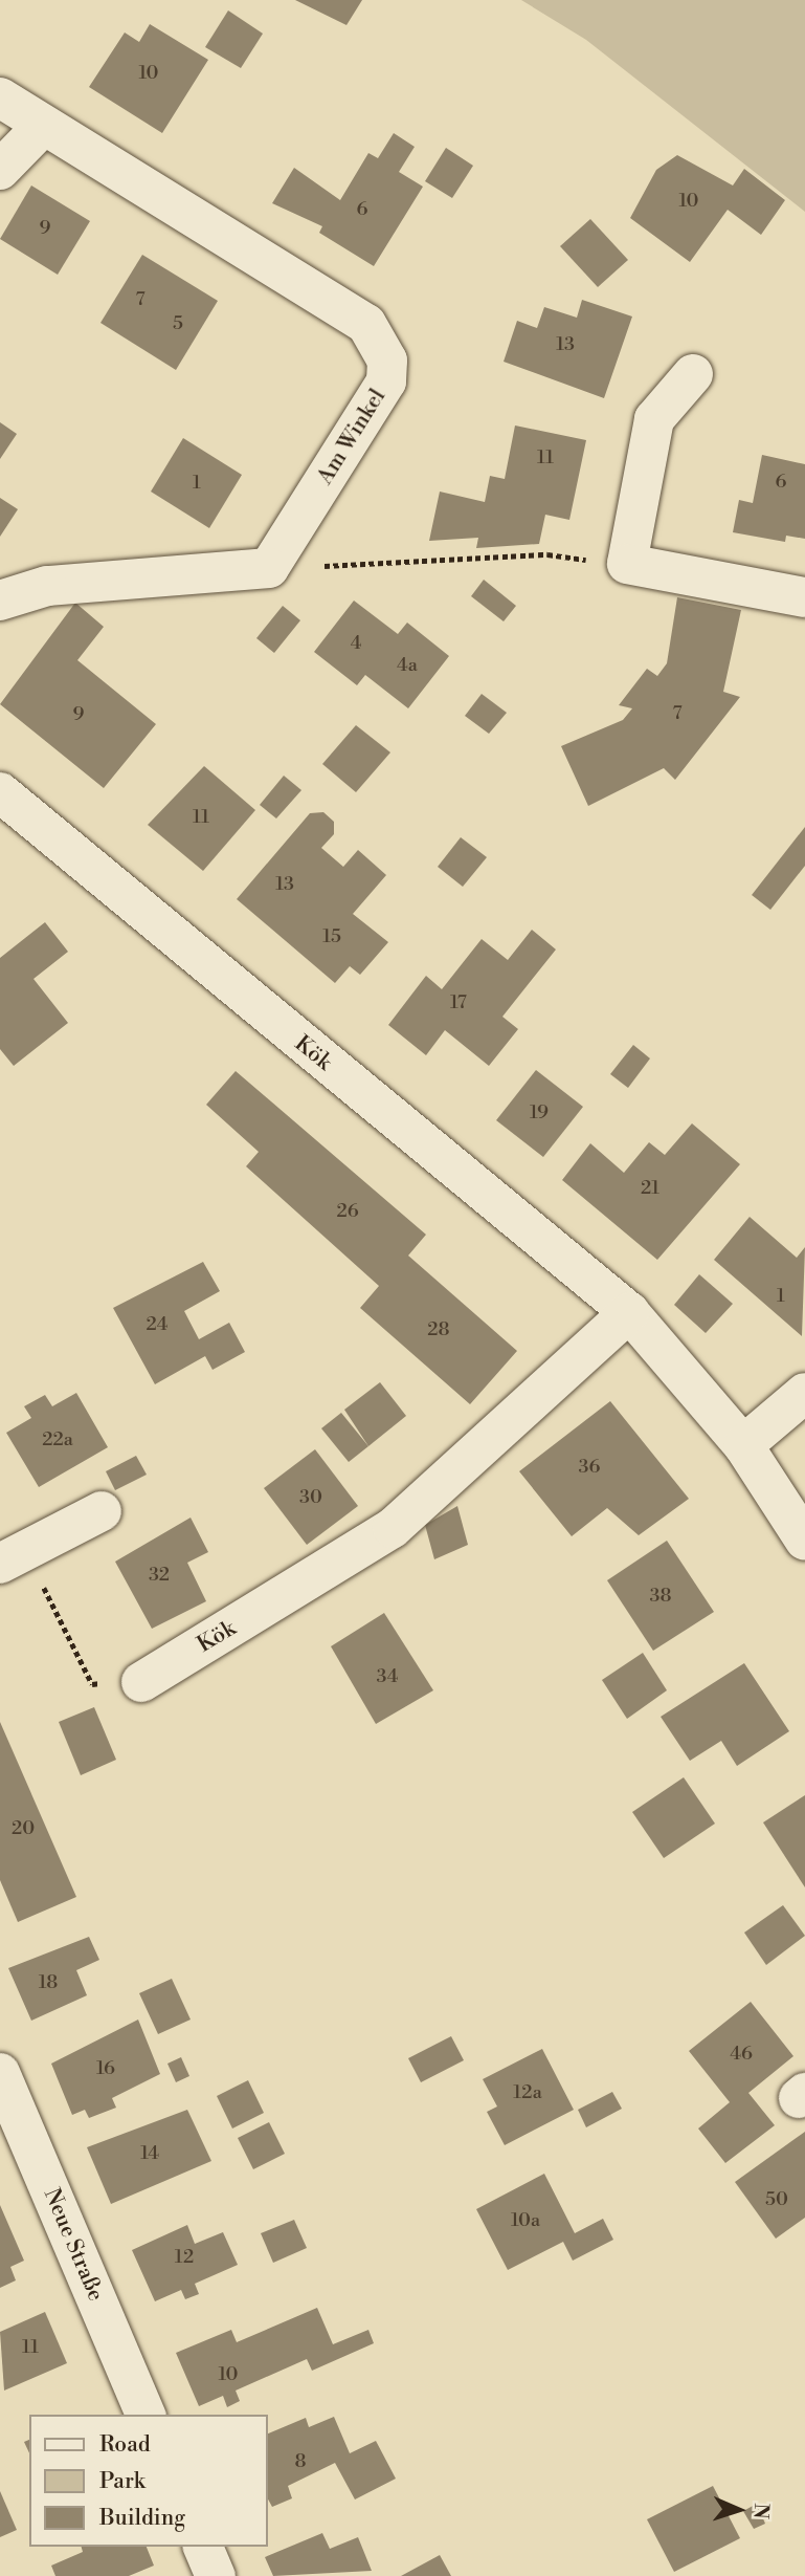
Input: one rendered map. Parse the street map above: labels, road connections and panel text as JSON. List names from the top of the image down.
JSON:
{
  "streets": {
    "street": ["Am Winkel", "Kök", "Neue Straße"]
  },
  "house_numbers": [
    "10",
    "10",
    "6",
    "9",
    "7",
    "5",
    "13",
    "11",
    "6",
    "1",
    "4",
    "4a",
    "7",
    "9",
    "11",
    "13",
    "15",
    "17",
    "19",
    "21",
    "26",
    "1",
    "24",
    "28",
    "22a",
    "36",
    "30",
    "32",
    "38",
    "34",
    "20",
    "18",
    "46",
    "16",
    "12a",
    "14",
    "50",
    "10a",
    "12",
    "11",
    "10",
    "8"
  ],
  "legend": ["Road", "Park", "Building"],
  "north": "right"
}
